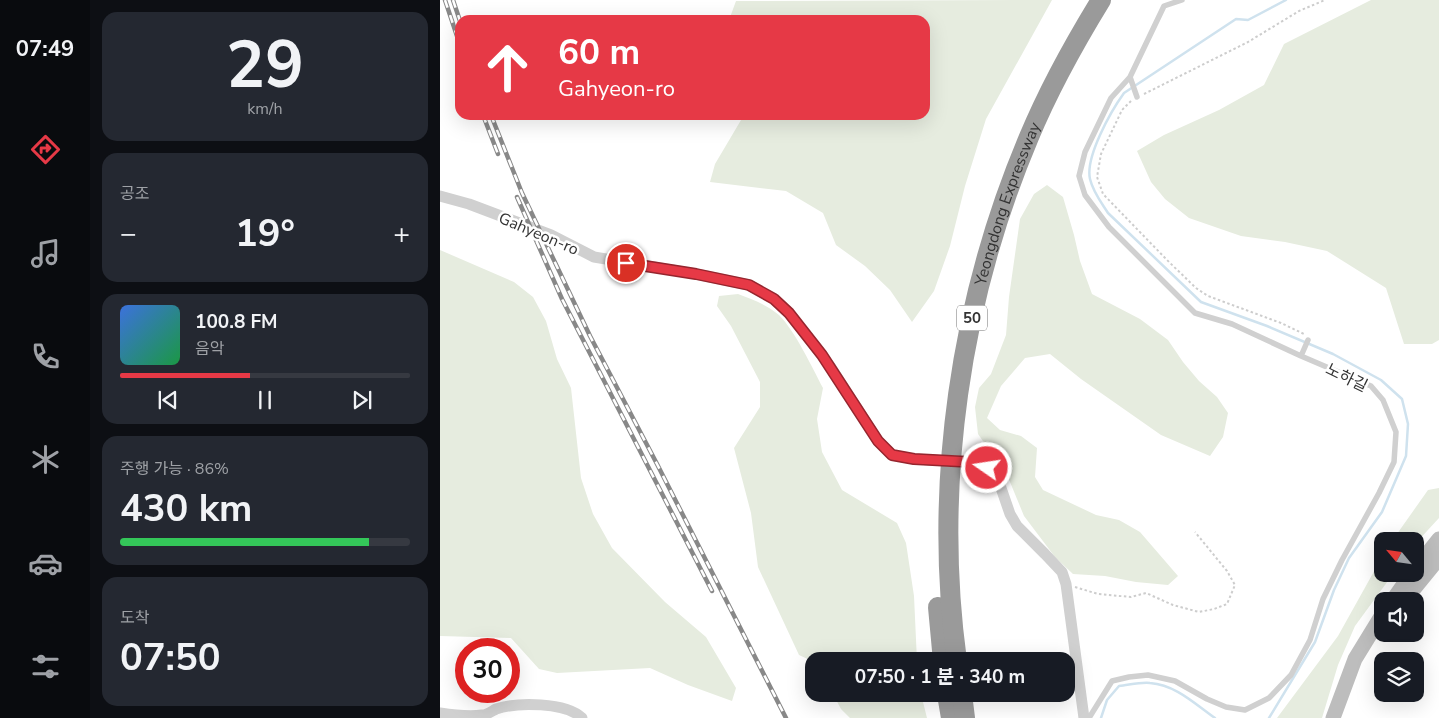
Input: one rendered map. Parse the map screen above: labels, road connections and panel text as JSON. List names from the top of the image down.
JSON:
{
  "streets": {
    "highway": ["Yeongdong Expressway", "50"],
    "street": ["Gahyeon-ro"],
    "lane": ["노하길"]
  },
  "north": "top left",
  "page": {
    "tabs": "07:49",
    "tile": [
      ["29", "km/h"],
      "공조",
      ["주행 가능 · 86%", "430 km"],
      ["도착", "07:50"]
    ],
    "turn": ["60 m", "Gahyeon-ro"],
    "heat": ["−", "19°", "+"],
    "song": ["100.8 FM", "음악"],
    "limit": "30",
    "trip": "07:50 · 1 분 · 340 m"
  }
}
